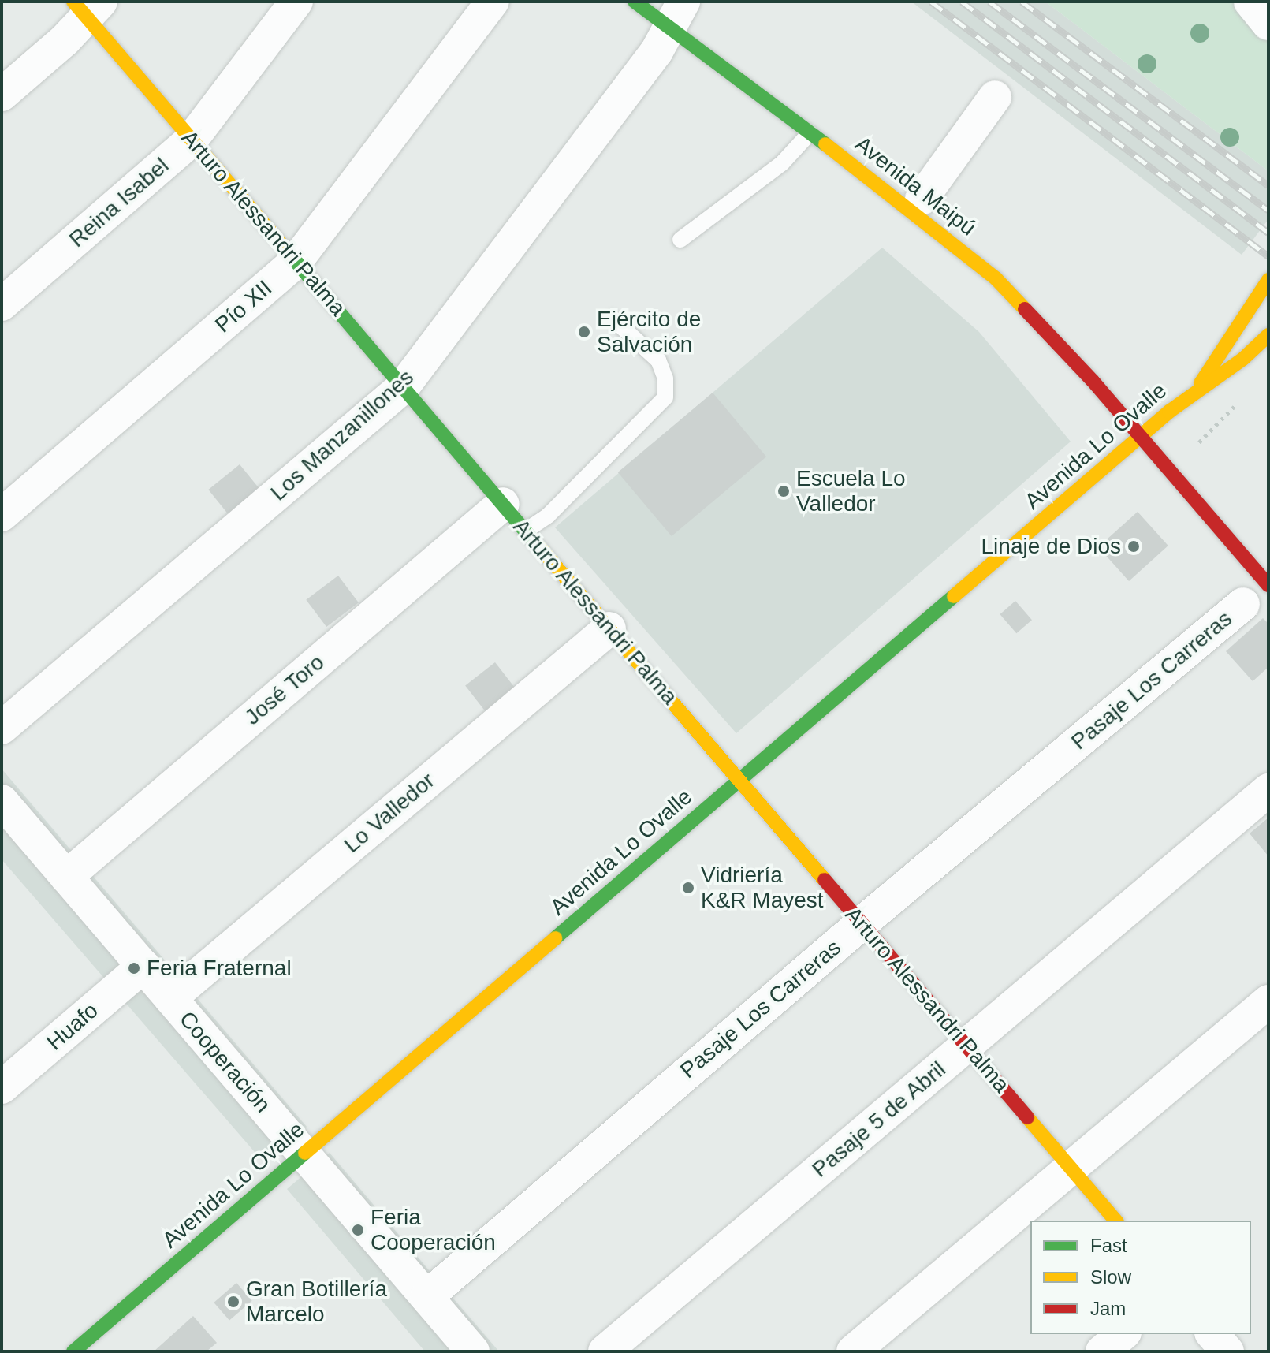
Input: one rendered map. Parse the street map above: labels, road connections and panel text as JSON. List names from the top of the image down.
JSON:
{
  "streets": {
    "main road": ["Avenida Maipú", "Arturo Alessandri Palma", "Avenida Lo Ovalle"],
    "street": [
      "Reina Isabel",
      "Pío XII",
      "Los Manzanillones",
      "Pasaje Los Carreras",
      "José Toro",
      "Lo Valledor",
      "Huafo",
      "Cooperación",
      "Pasaje 5 de Abril"
    ]
  },
  "crossings": [
    ["Avenida Maipú", "Los Manzanillones"],
    ["Avenida Maipú", "Avenida Lo Ovalle"],
    ["Avenida Maipú", "Pasaje Los Carreras"],
    ["Reina Isabel", "Arturo Alessandri Palma"],
    ["Arturo Alessandri Palma", "Pío XII"],
    ["Arturo Alessandri Palma", "Los Manzanillones"],
    ["Arturo Alessandri Palma", "Avenida Lo Ovalle"],
    ["Arturo Alessandri Palma", "Pasaje Los Carreras"],
    ["Arturo Alessandri Palma", "José Toro"],
    ["Arturo Alessandri Palma", "Lo Valledor"],
    ["Arturo Alessandri Palma", "Pasaje 5 de Abril"],
    ["Avenida Lo Ovalle", "Cooperación"],
    ["Pasaje Los Carreras", "Cooperación"],
    ["José Toro", "Cooperación"],
    ["Lo Valledor", "Cooperación"],
    ["Huafo", "Cooperación"]
  ],
  "places": [
    "Ejército de Salvación",
    "Escuela Lo Valledor",
    "Linaje de Dios",
    "Vidriería K&R Mayest",
    "Feria Fraternal",
    "Feria Cooperación",
    "Gran Botillería Marcelo"
  ],
  "legend": ["Fast", "Slow", "Jam"]
}
